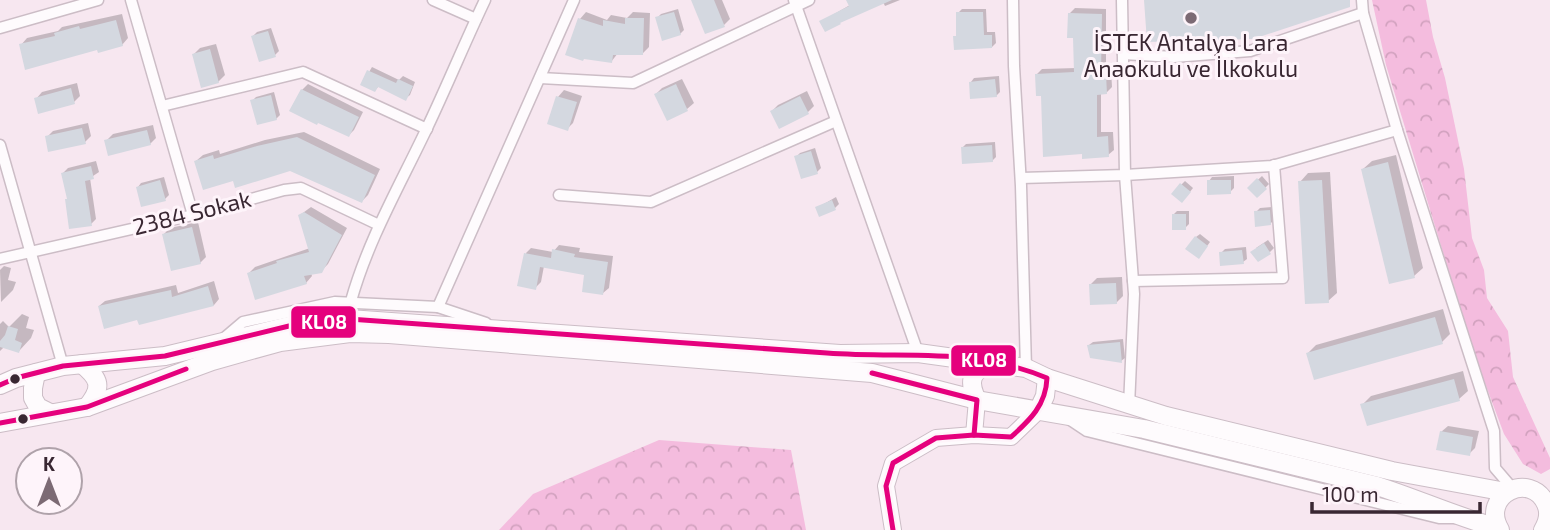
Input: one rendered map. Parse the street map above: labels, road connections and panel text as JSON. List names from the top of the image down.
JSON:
{
  "streets": {
    "street": ["2384 Sokak"]
  },
  "places": ["İSTEK Antalya Lara Anaokulu ve İlkokulu"],
  "lines": ["transit line KL08"],
  "scale_bar": "100 m",
  "north": "top"
}
